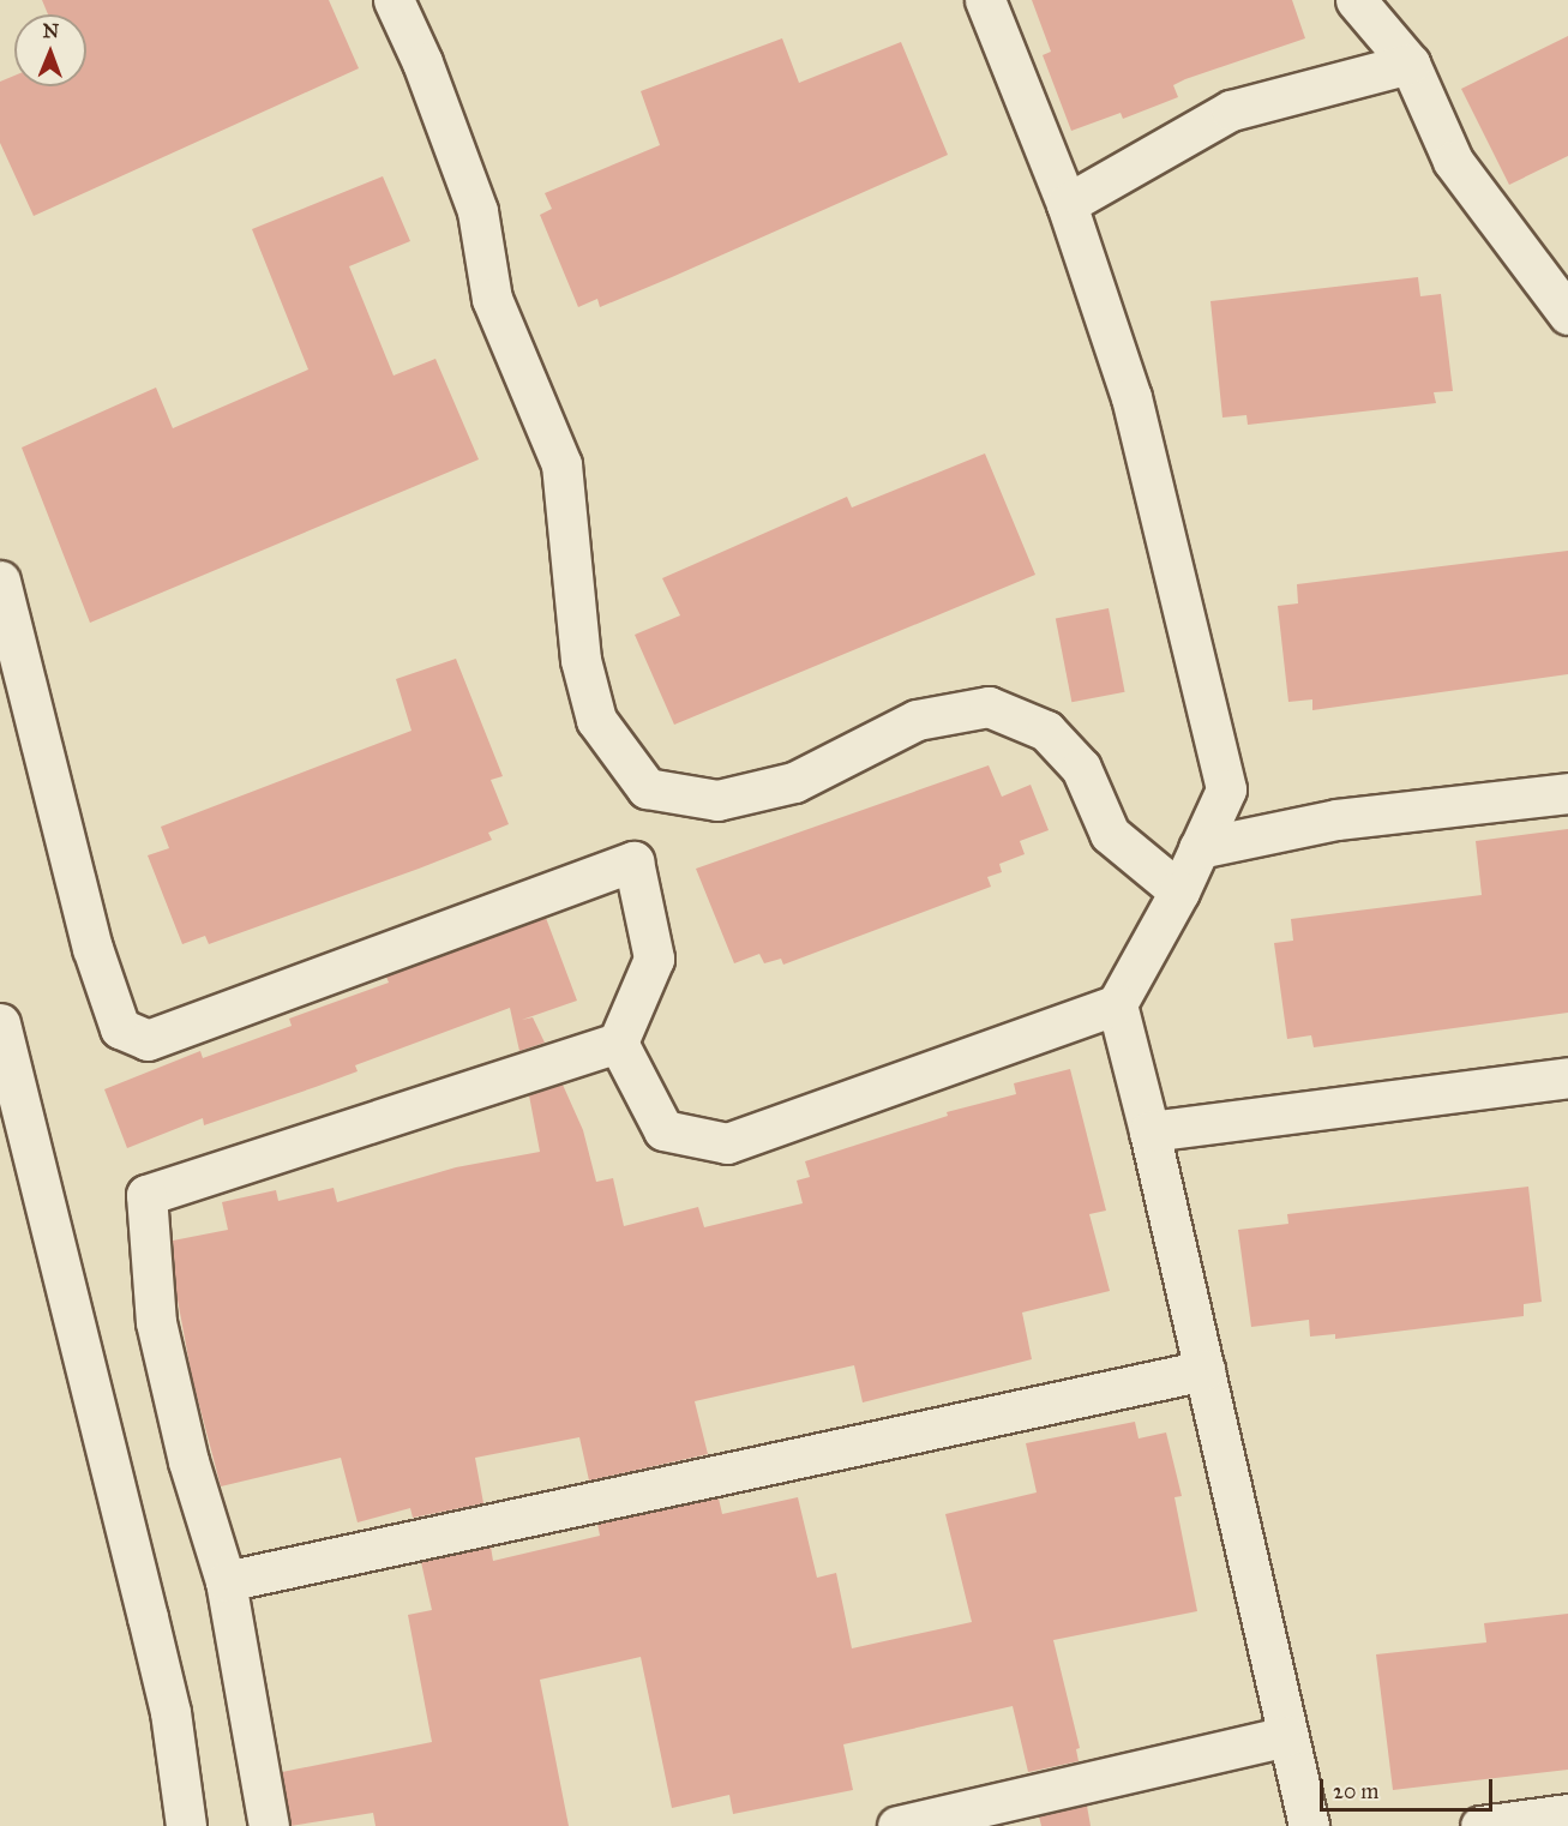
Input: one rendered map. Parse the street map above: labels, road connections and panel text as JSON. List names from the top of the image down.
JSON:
{
  "scale_bar": "20 m",
  "north": "top"
}
